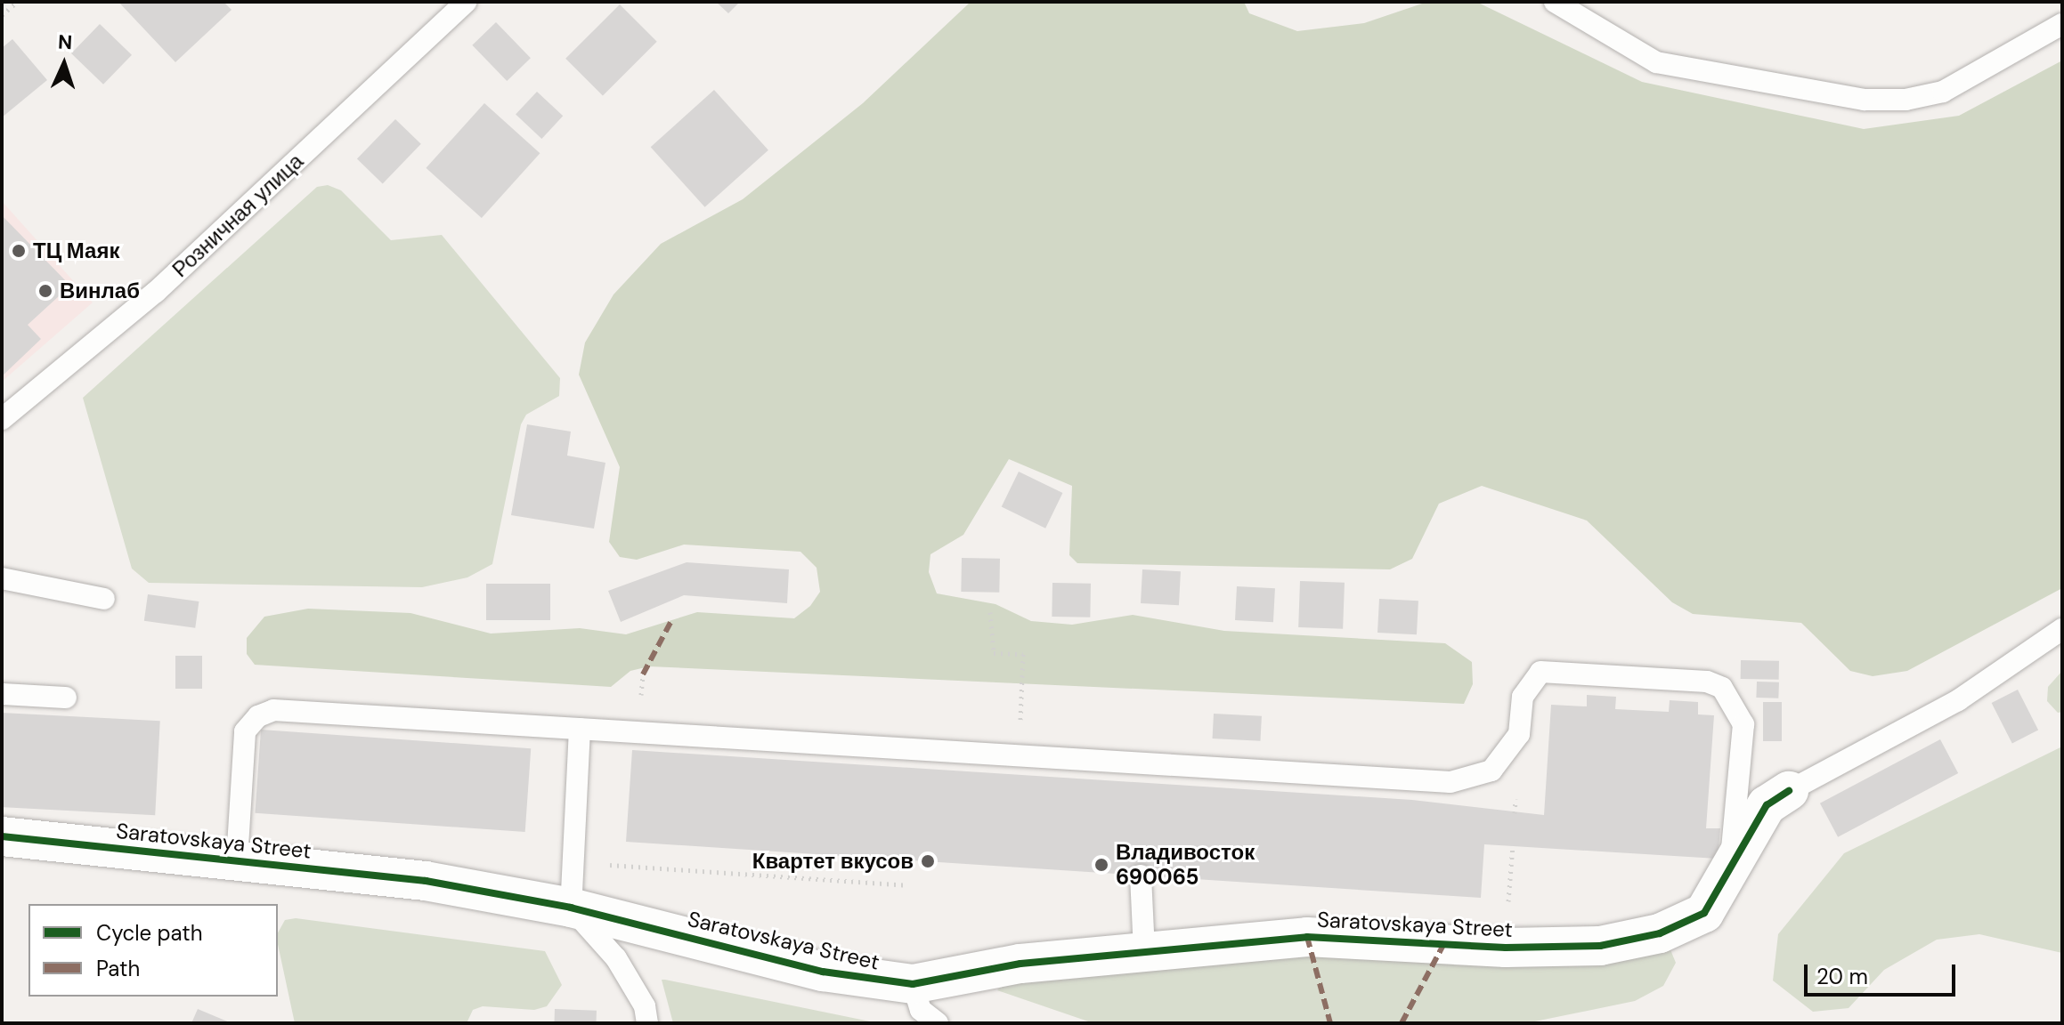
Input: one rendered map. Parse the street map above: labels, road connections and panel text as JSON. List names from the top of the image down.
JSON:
{
  "streets": {
    "street": ["Saratovskaya Street"],
    "lane": ["Розничная улица"]
  },
  "places": [
    "ТЦ Маяк",
    "Винлаб",
    "Квартет вкусов",
    "Владивосток 690065"
  ],
  "legend": ["Cycle path", "Path"],
  "scale_bar": "20 m",
  "north": "top"
}
